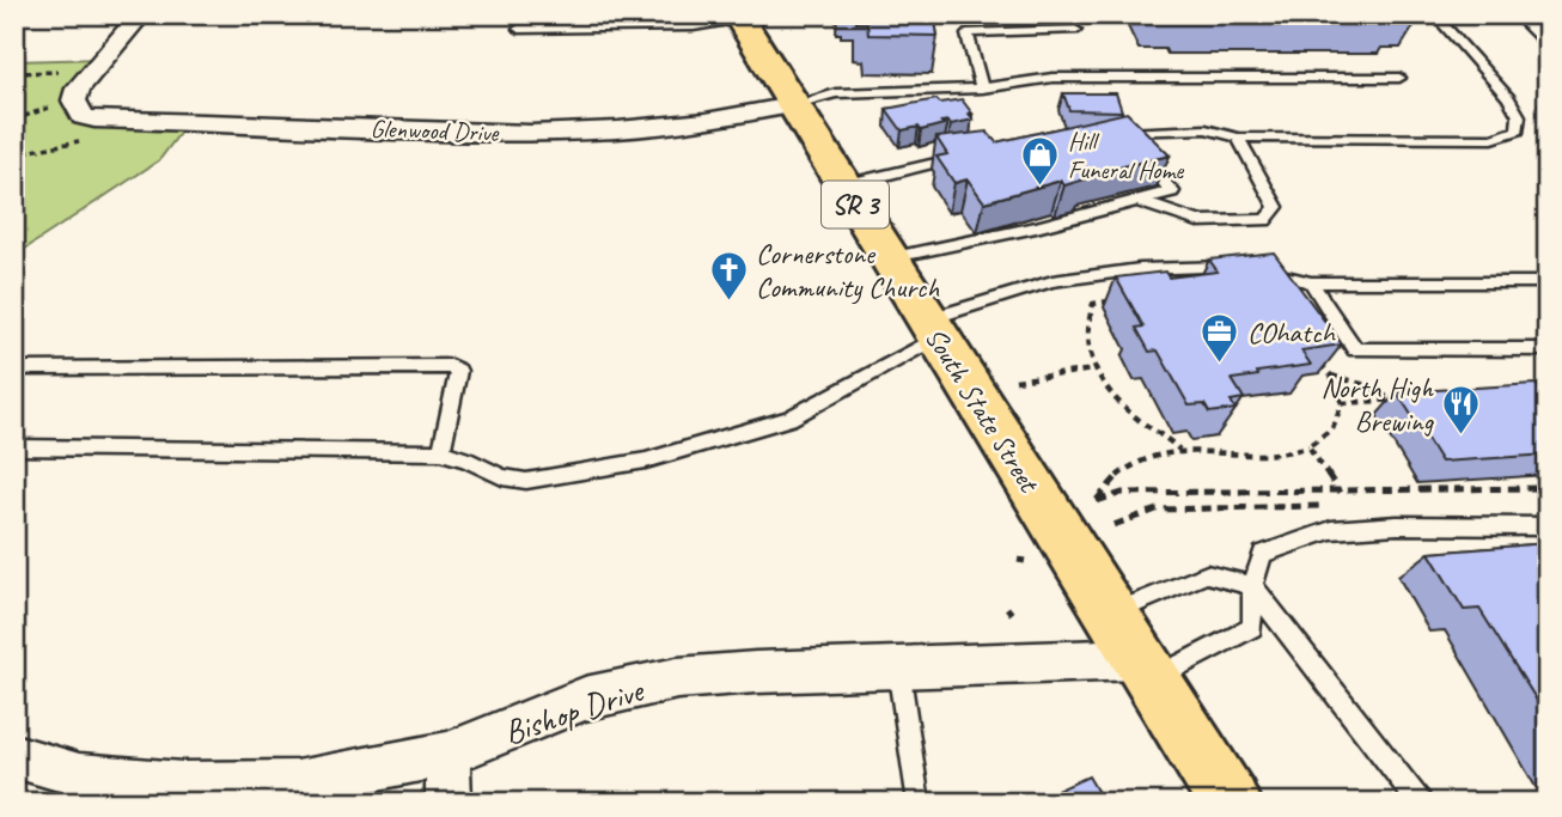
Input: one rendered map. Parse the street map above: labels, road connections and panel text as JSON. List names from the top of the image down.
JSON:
{
  "streets": {
    "main road": ["SR 3", "South State Street"],
    "street": ["Glenwood Drive", "Bishop Drive"]
  },
  "crossings": [
    ["Glenwood Drive", "South State Street"],
    ["South State Street", "Bishop Drive"]
  ],
  "places": {
    "shop": ["Hill Funeral Home"],
    "church": ["Cornerstone Community Church"],
    "office": ["COhatch"],
    "restaurant": ["North High Brewing"]
  }
}
